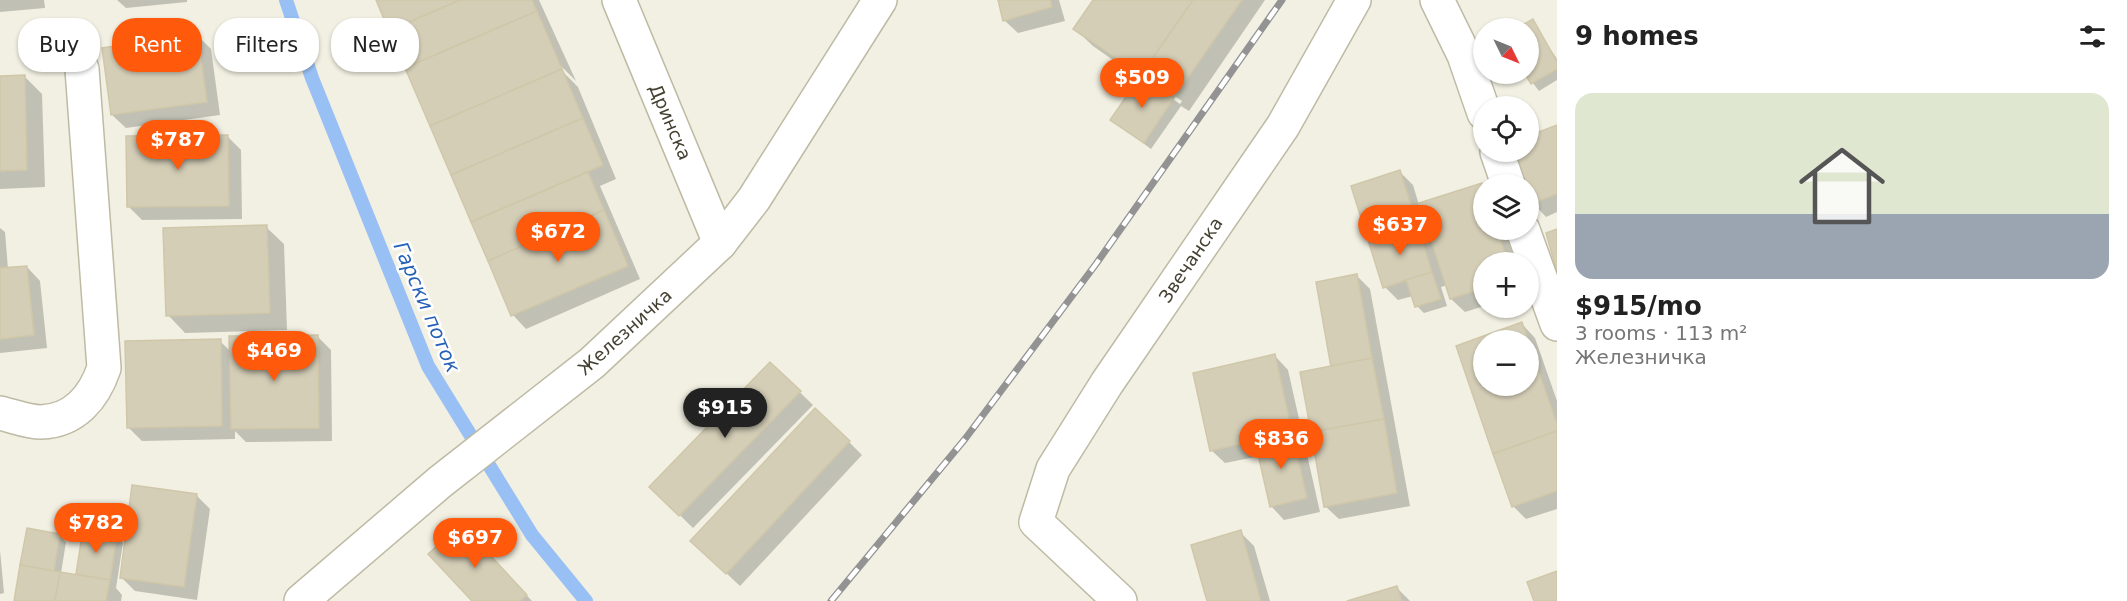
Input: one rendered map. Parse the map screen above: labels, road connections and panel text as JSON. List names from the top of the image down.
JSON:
{
  "streets": {
    "street": ["Дринска", "Звечанска", "Железничка"]
  },
  "crossings": [
    ["Дринска", "Железничка"]
  ],
  "water": ["Гарски поток"],
  "north": "bottom right",
  "page": {
    "heading": "9 homes",
    "map_buttons": ["+", "−"],
    "chip": [
      "Buy",
      "Rent",
      "Filters",
      "New"
    ],
    "price": [
      "$509",
      "$787",
      "$637",
      "$672",
      "$469",
      "$915",
      "$836",
      "$782",
      "$697"
    ],
    "list": [
      {
        "name": "$915/mo",
        "note": "3 rooms · 113 m² · Железничка"
      }
    ]
  }
}
